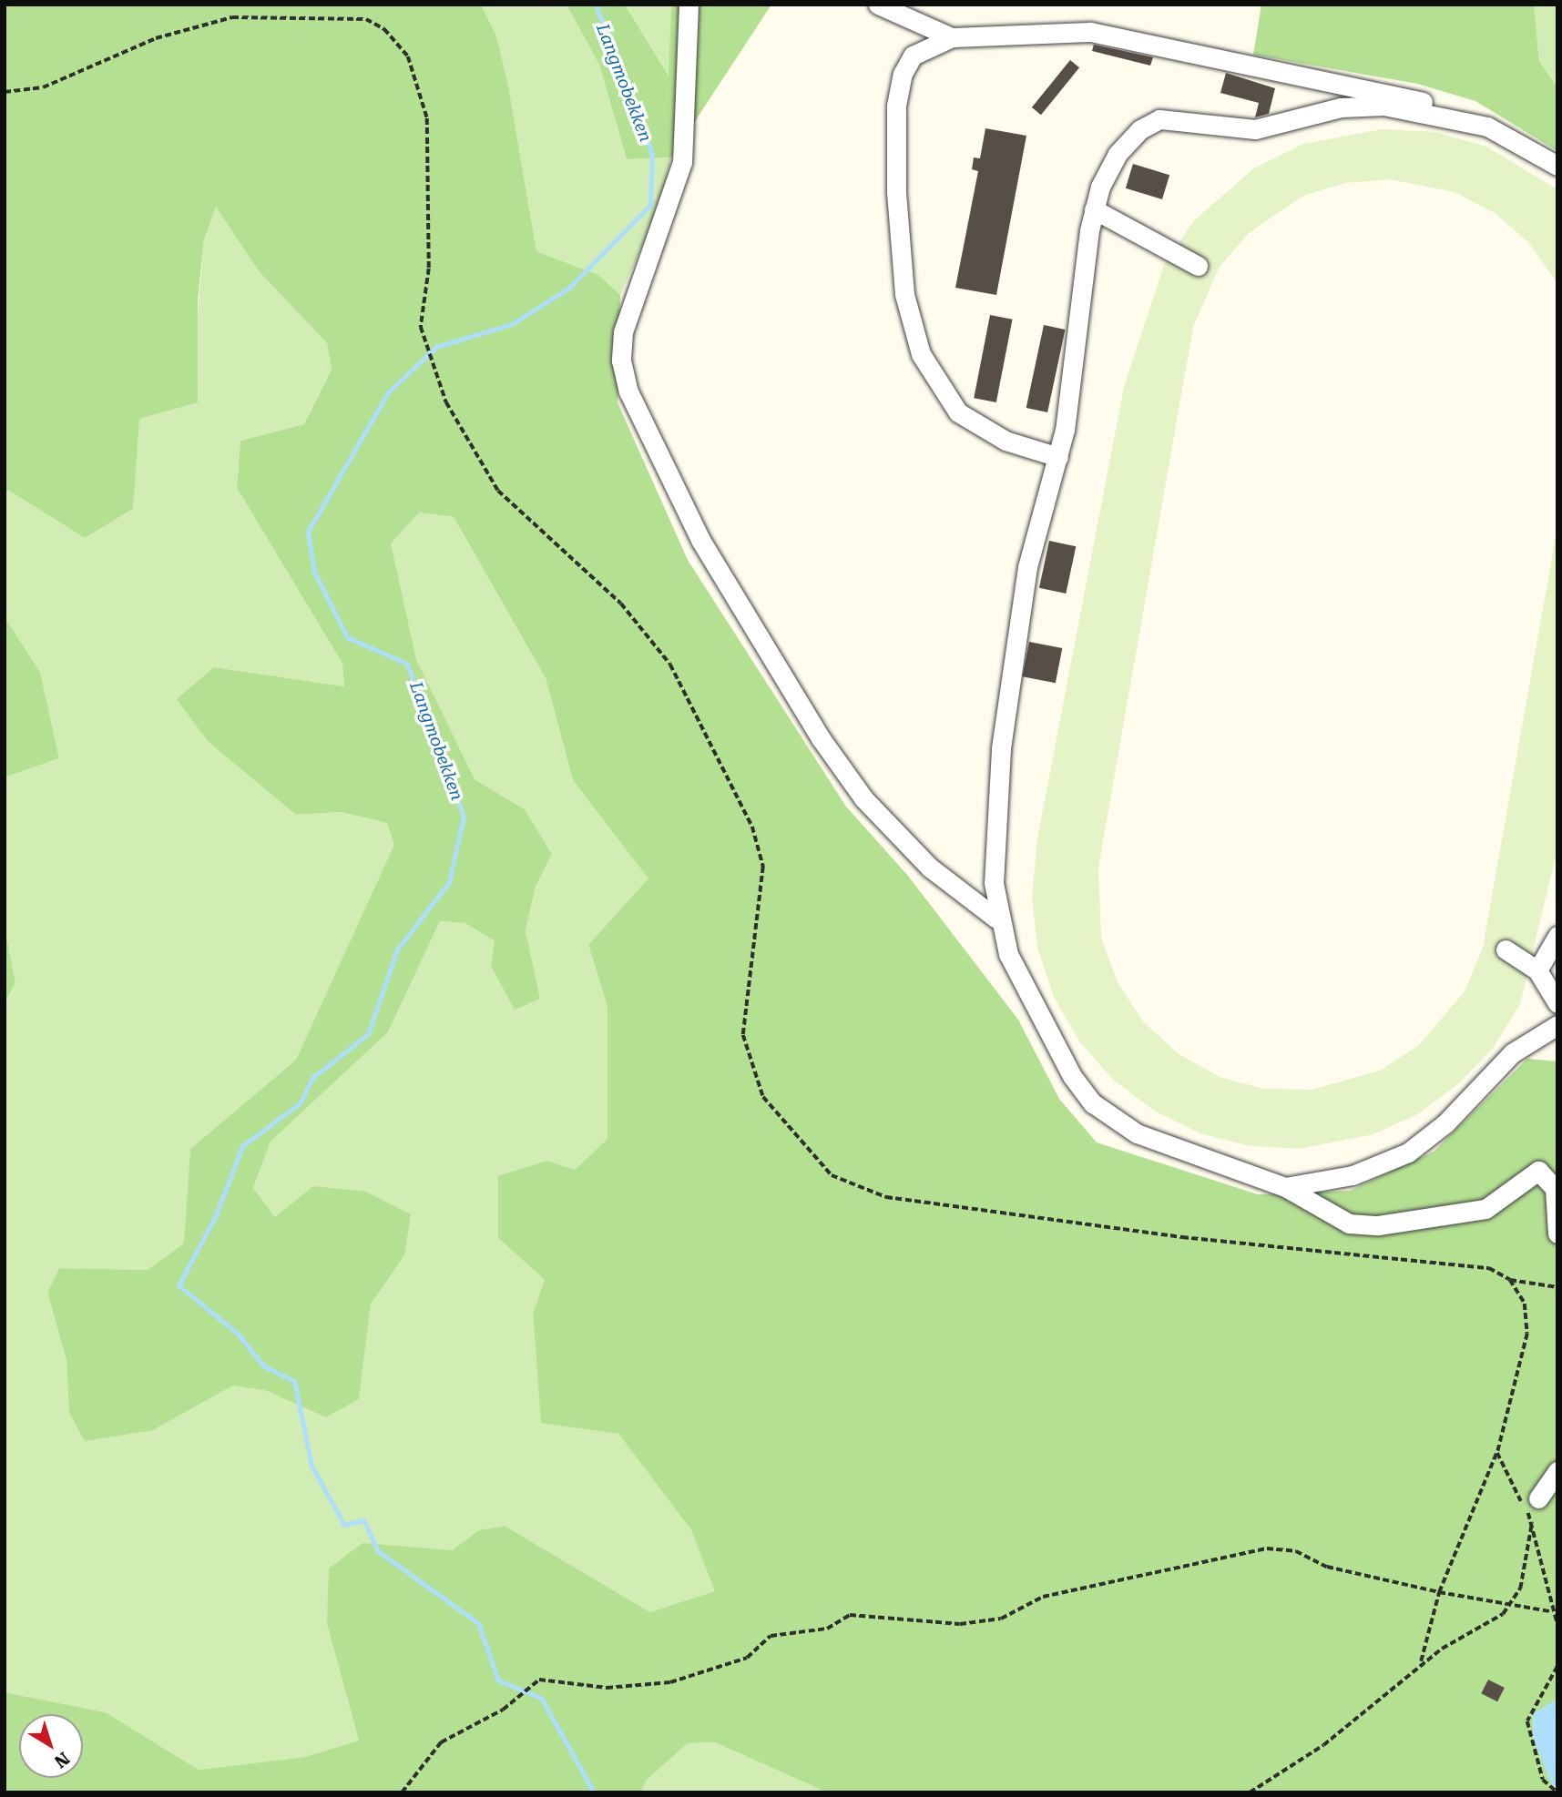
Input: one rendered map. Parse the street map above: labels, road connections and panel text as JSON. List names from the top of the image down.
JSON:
{
  "water": ["Langmobekken"],
  "north": "bottom right"
}
